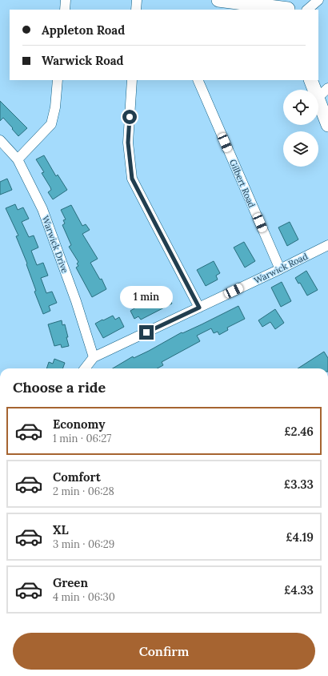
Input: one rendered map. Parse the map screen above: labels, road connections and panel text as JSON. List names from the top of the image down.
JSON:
{
  "streets": {
    "street": ["Gilbert Road", "Warwick Drive", "Warwick Road"]
  },
  "crossings": [
    ["Gilbert Road", "Warwick Road"],
    ["Warwick Drive", "Warwick Road"]
  ],
  "page": {
    "banner": ["Appleton Road", "Warwick Road"],
    "bubble": "1 min",
    "heading": "Choose a ride",
    "list": [
      {
        "name": "Economy",
        "note": "1 min · 06:27",
        "value": "£2.46"
      },
      {
        "name": "Comfort",
        "note": "2 min · 06:28",
        "value": "£3.33"
      },
      {
        "name": "XL",
        "note": "3 min · 06:29",
        "value": "£4.19"
      },
      {
        "name": "Green",
        "note": "4 min · 06:30",
        "value": "£4.33"
      }
    ],
    "buttons": "Confirm"
  }
}
